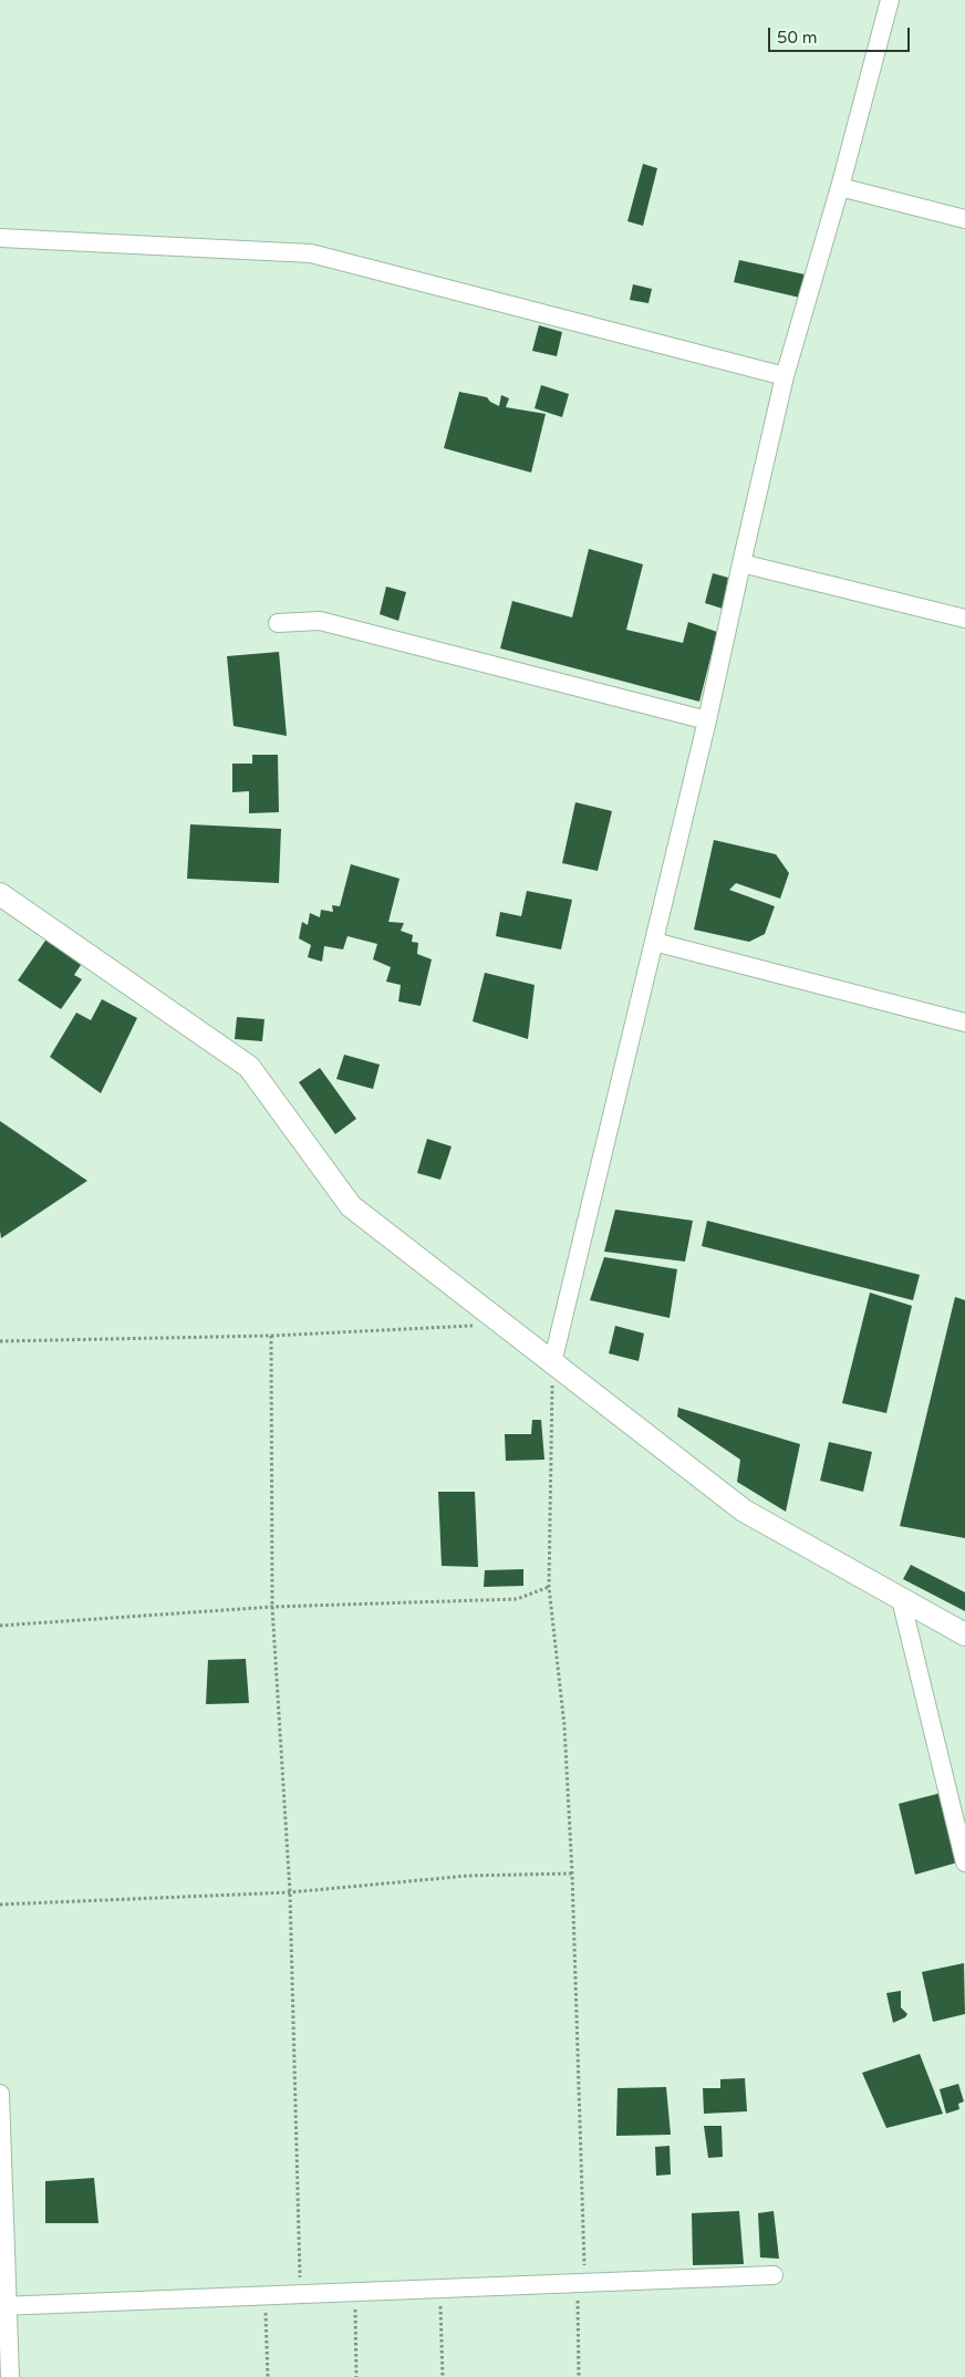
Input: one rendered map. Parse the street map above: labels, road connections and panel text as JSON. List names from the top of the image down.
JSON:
{
  "scale_bar": "50 m"
}
